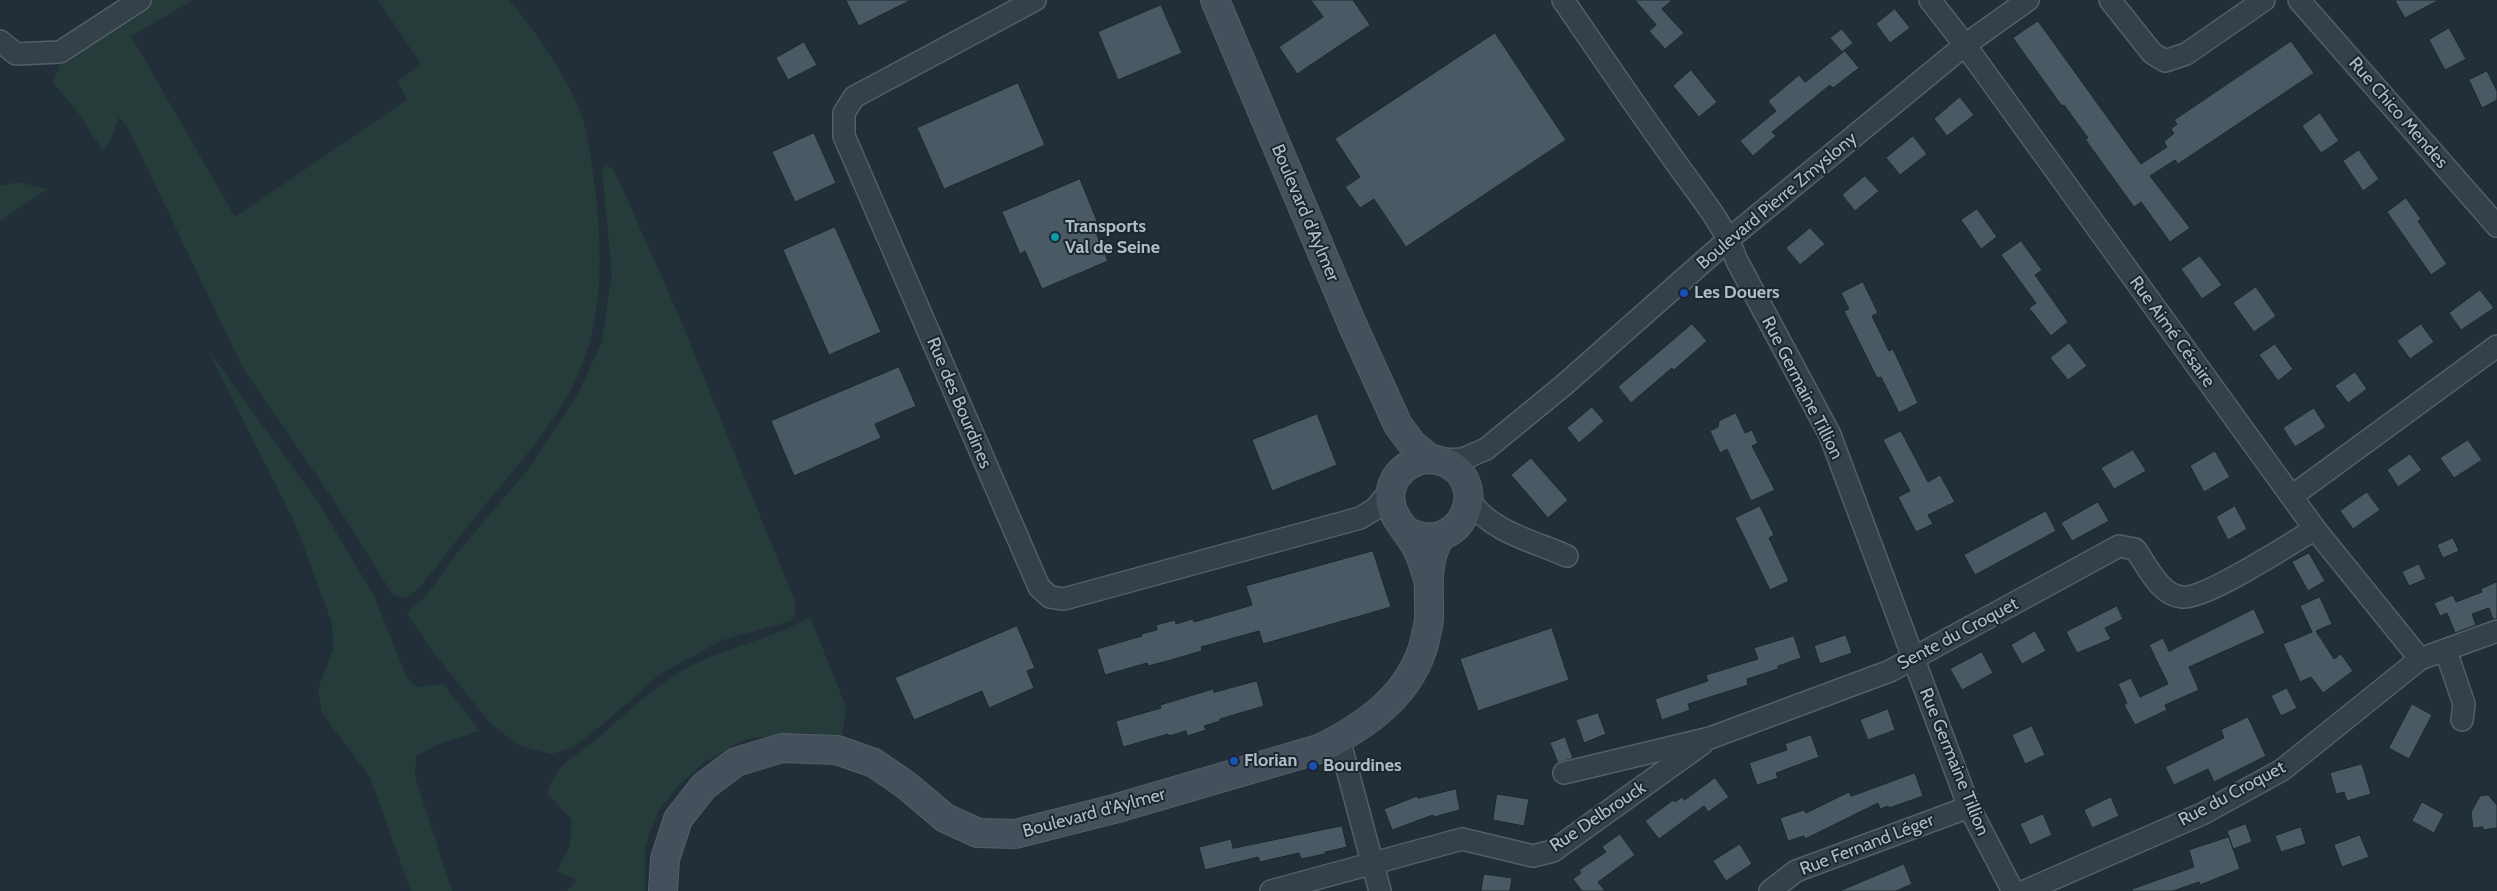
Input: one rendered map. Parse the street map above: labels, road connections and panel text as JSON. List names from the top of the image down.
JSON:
{
  "streets": {
    "street": [
      "Rue Chico Mendes",
      "Boulevard Pierre Zmyslony",
      "Boulevard d'Aylmer",
      "Rue Aimé Césaire",
      "Rue Germaine Tillion",
      "Rue des Bourdines",
      "Sente du Croquet",
      "Rue du Croquet",
      "Rue Delbrouck",
      "Rue Fernand Léger"
    ]
  },
  "crossings": [
    ["Boulevard Pierre Zmyslony", "Boulevard d'Aylmer"],
    ["Boulevard Pierre Zmyslony", "Rue Aimé Césaire"],
    ["Boulevard Pierre Zmyslony", "Rue Germaine Tillion"],
    ["Boulevard Pierre Zmyslony", "Rue des Bourdines"],
    ["Boulevard d'Aylmer", "Rue des Bourdines"],
    ["Rue Aimé Césaire", "Sente du Croquet"],
    ["Rue Aimé Césaire", "Rue du Croquet"],
    ["Rue Germaine Tillion", "Sente du Croquet"],
    ["Rue Germaine Tillion", "Rue Fernand Léger"],
    ["Sente du Croquet", "Rue Delbrouck"]
  ],
  "places": [
    "Transports Val de Seine",
    "Les Douers",
    "Florian",
    "Bourdines"
  ]
}
